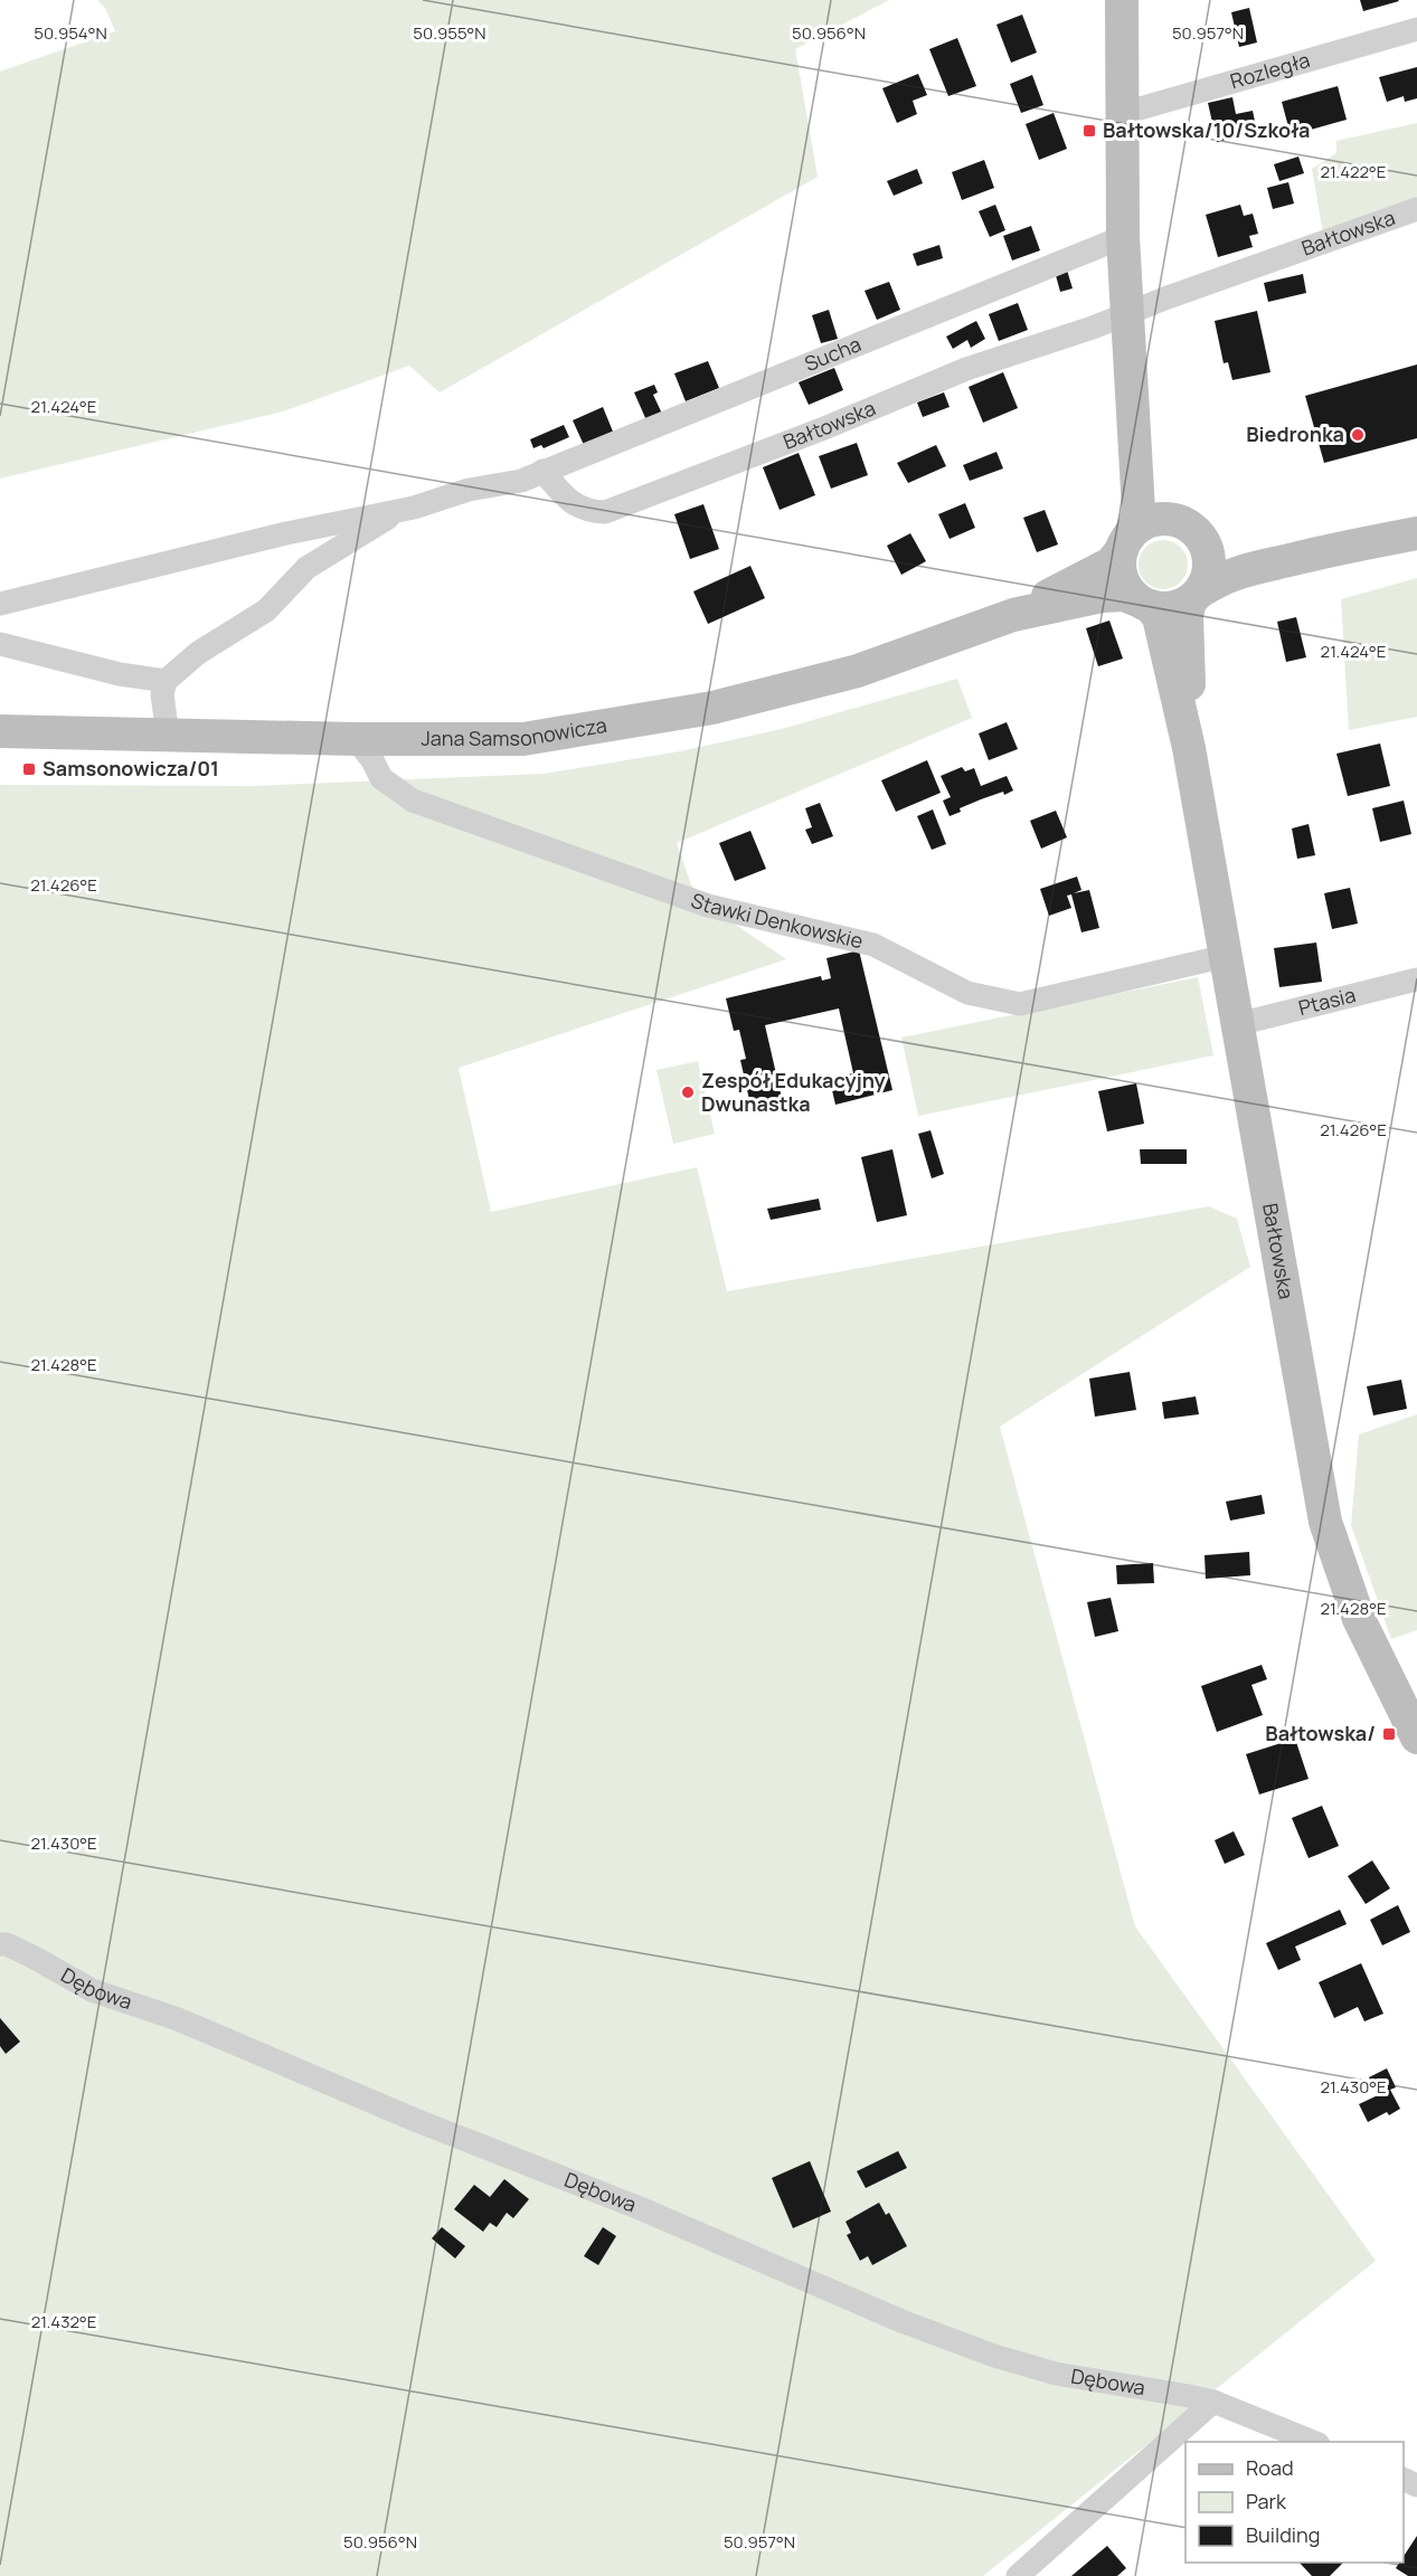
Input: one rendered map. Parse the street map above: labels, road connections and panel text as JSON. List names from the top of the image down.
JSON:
{
  "streets": {
    "main road": ["Bałtowska", "Jana Samsonowicza"],
    "street": [
      "Rozległa",
      "Sucha",
      "Stawki Denkowskie",
      "Ptasia",
      "Dębowa"
    ]
  },
  "crossings": [
    ["Bałtowska", "Sucha"],
    ["Bałtowska", "Jana Samsonowicza"],
    ["Bałtowska", "Stawki Denkowskie"],
    ["Bałtowska", "Ptasia"],
    ["Jana Samsonowicza", "Stawki Denkowskie"]
  ],
  "places": {
    "transit": ["Bałtowska/10/Szkoła", "Samsonowicza/01", "Bałtowska/"],
    "other": ["Biedronka", "Zespół Edukacyjny Dwunastka"]
  },
  "legend": ["Road", "Park", "Building"],
  "coordinates": [
    "50.954°N",
    "50.955°N",
    "50.956°N",
    "50.957°N",
    "21.422°E",
    "21.424°E",
    "21.426°E",
    "21.428°E",
    "21.430°E",
    "21.432°E"
  ]
}
